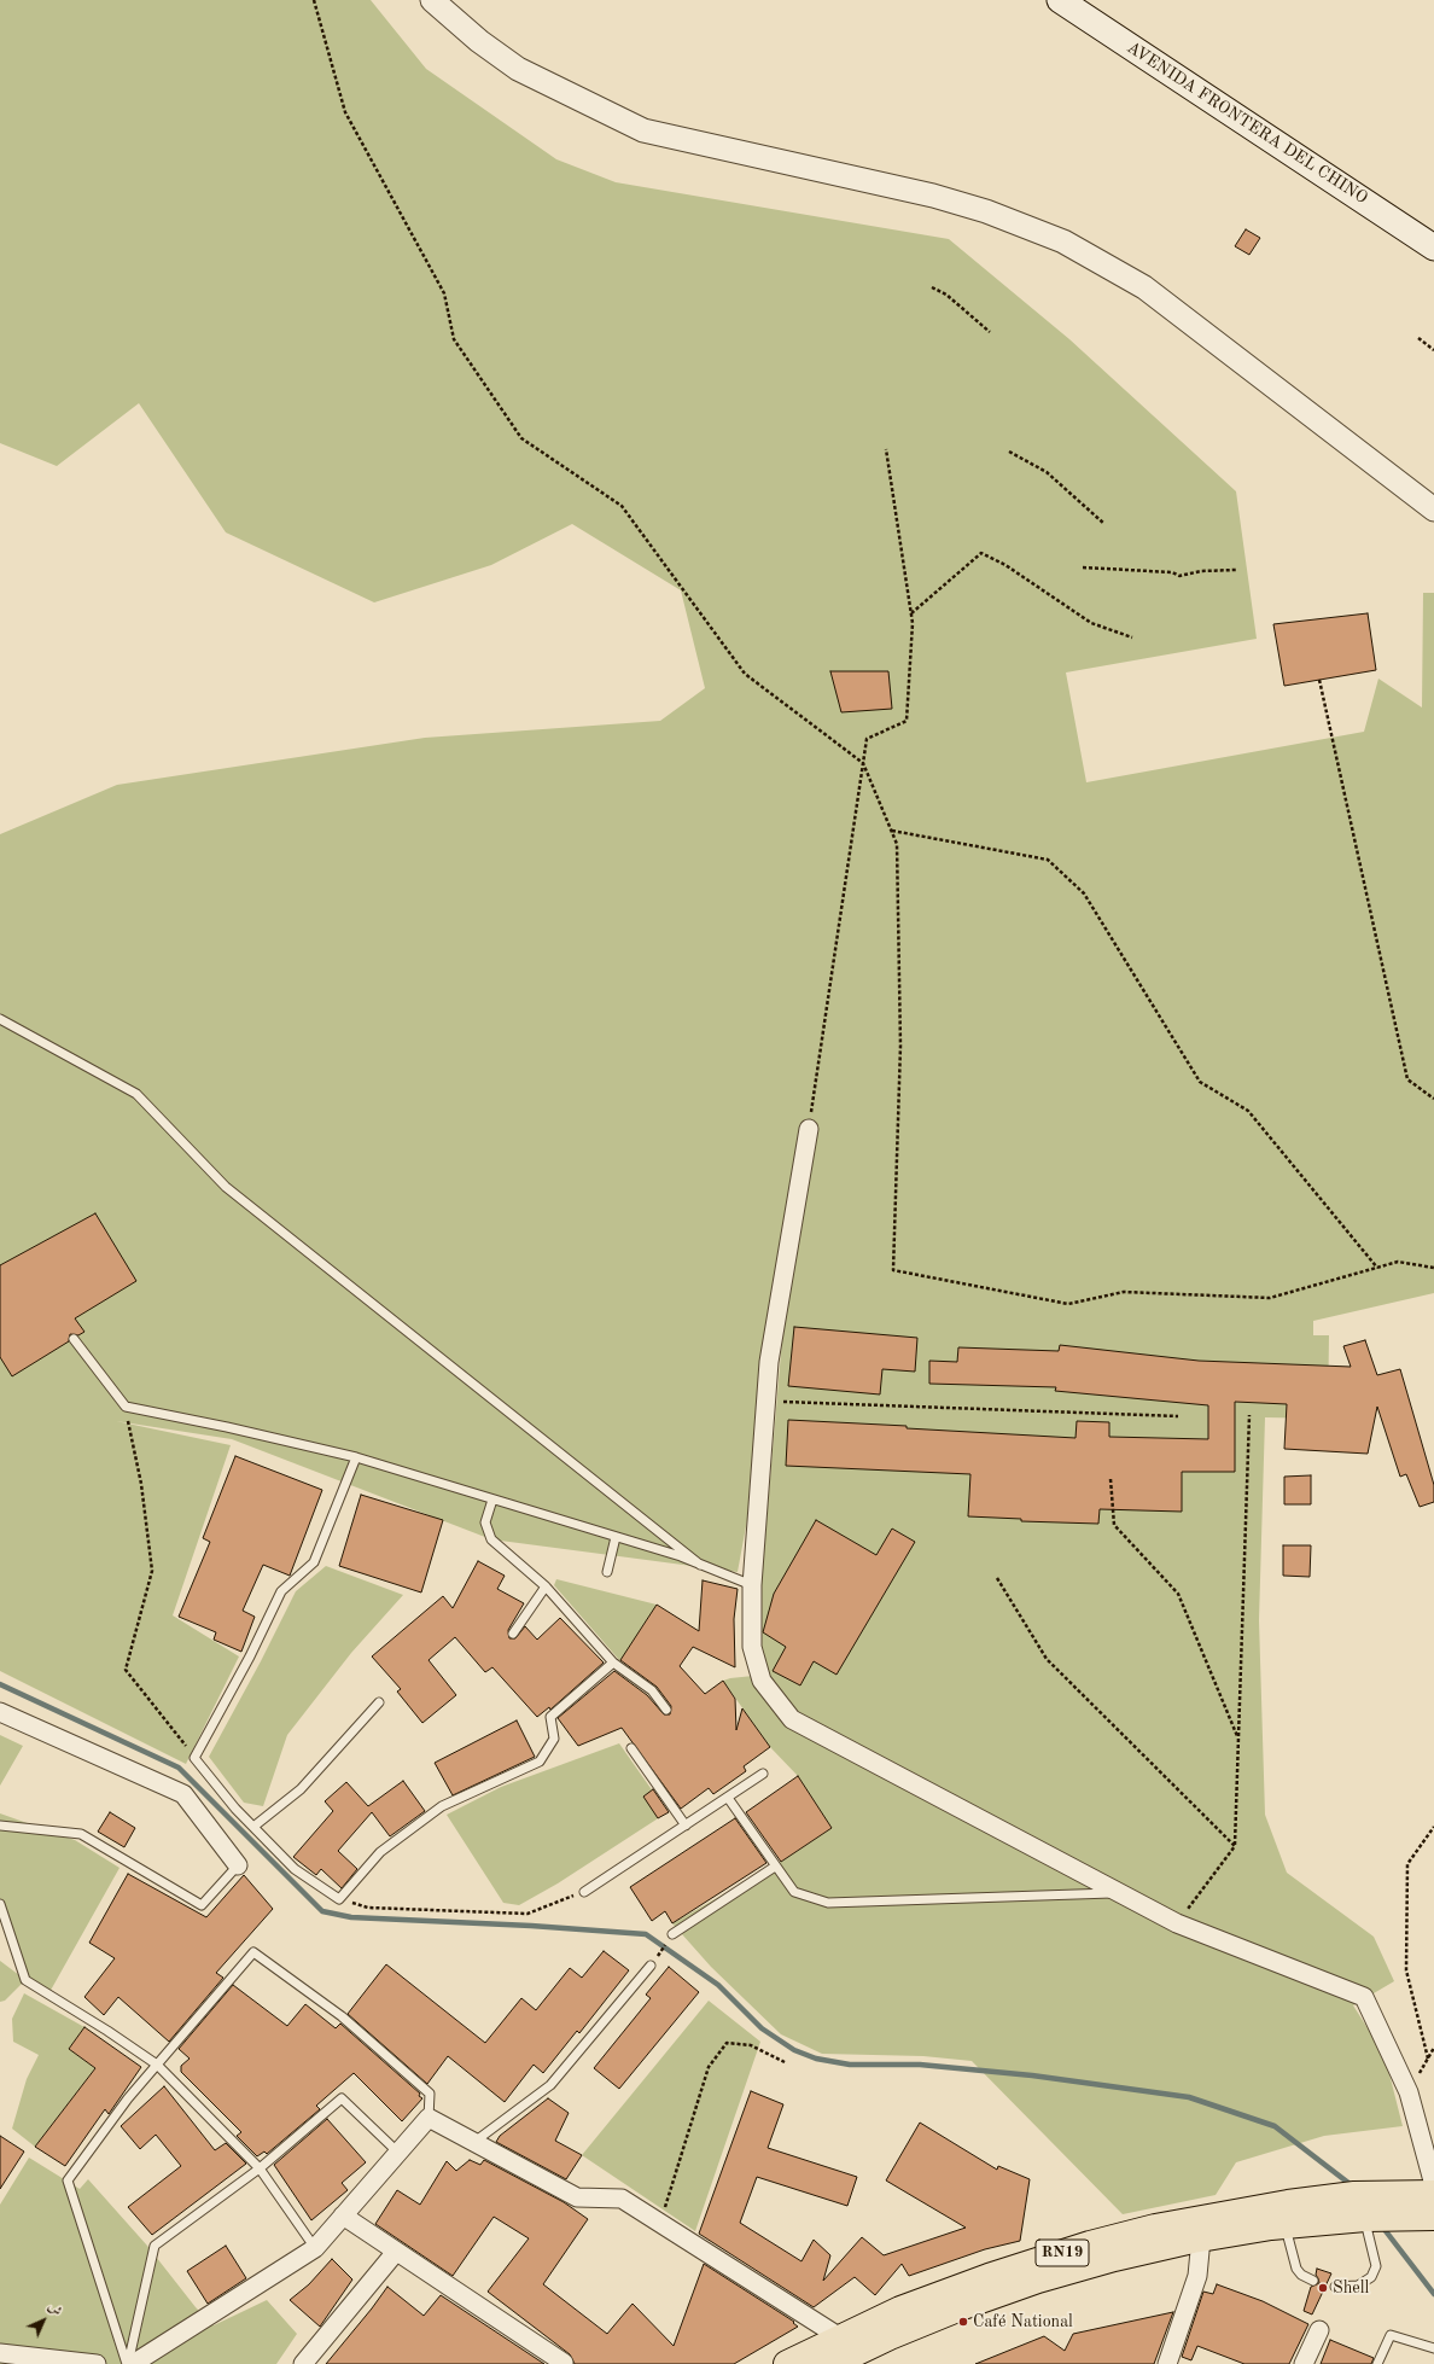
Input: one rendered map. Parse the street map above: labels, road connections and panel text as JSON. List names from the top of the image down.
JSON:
{
  "streets": {
    "highway": ["RN19"],
    "main road": ["AVENIDA FRONTERA DEL CHINO"]
  },
  "places": ["Shell", "Café National"],
  "north": "top right"
}
